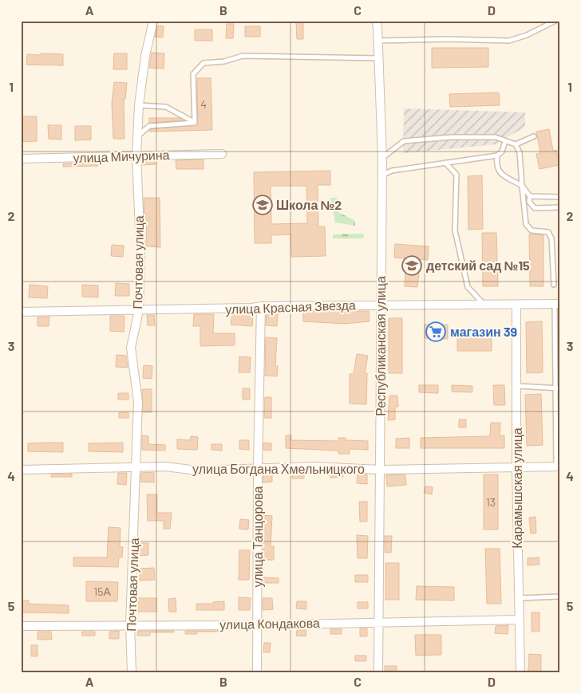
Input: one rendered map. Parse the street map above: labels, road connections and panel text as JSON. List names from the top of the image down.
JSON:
{
  "streets": {
    "street": [
      "улица Мичурина",
      "Почтовая улица",
      "улица Красная Звезда",
      "Республиканская улица",
      "улица Богдана Хмельницкого",
      "Карамышская улица",
      "улица Танцорова",
      "улица Кондакова"
    ]
  },
  "crossings": [
    ["улица Мичурина", "Почтовая улица"],
    ["Почтовая улица", "улица Красная Звезда"],
    ["Почтовая улица", "улица Богдана Хмельницкого"],
    ["Почтовая улица", "улица Кондакова"],
    ["улица Красная Звезда", "Республиканская улица"],
    ["улица Красная Звезда", "Карамышская улица"],
    ["улица Красная Звезда", "улица Танцорова"],
    ["Республиканская улица", "улица Богдана Хмельницкого"],
    ["Республиканская улица", "улица Кондакова"],
    ["улица Богдана Хмельницкого", "Карамышская улица"],
    ["улица Богдана Хмельницкого", "улица Танцорова"],
    ["Карамышская улица", "улица Кондакова"],
    ["улица Танцорова", "улица Кондакова"]
  ],
  "places": {
    "school or university": ["Школа №2", "детский сад №15"],
    "supermarket": ["магазин 39"]
  },
  "house_numbers": ["4", "13", "15А"],
  "grid": {
    "columns": [
      "A",
      "B",
      "C",
      "D"
    ],
    "rows": [
      "1",
      "2",
      "3",
      "4",
      "5"
    ]
  }
}
